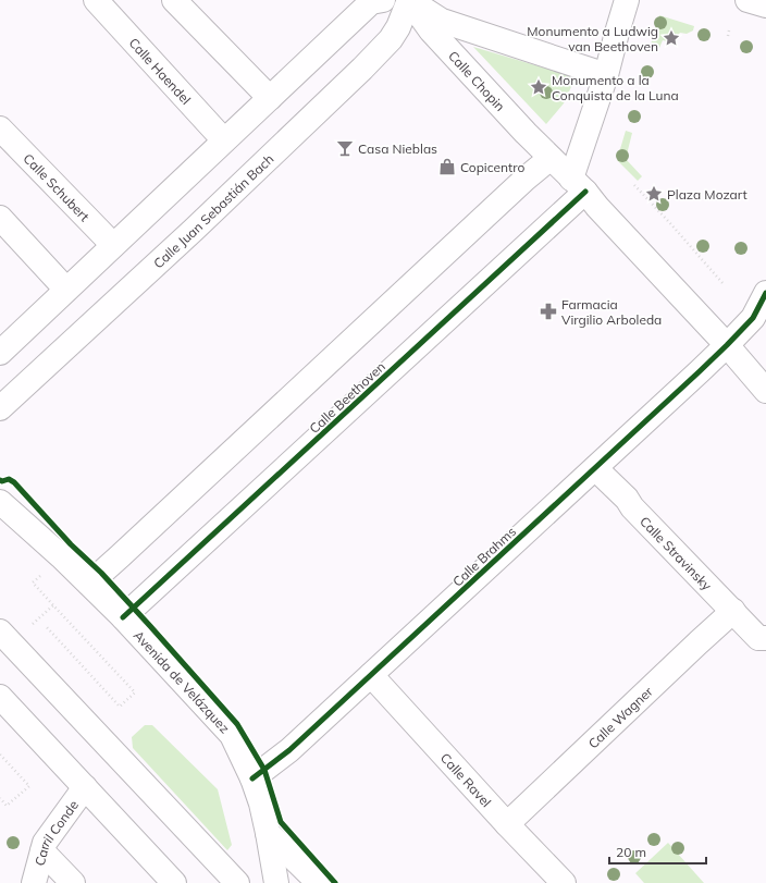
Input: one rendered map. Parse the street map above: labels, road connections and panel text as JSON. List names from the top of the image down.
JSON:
{
  "streets": {
    "street": [
      "Calle Haendel",
      "Calle Chopin",
      "Calle Schubert",
      "Calle Juan Sebastián Bach",
      "Calle Beethoven",
      "Calle Stravinsky",
      "Calle Brahms",
      "Avenida de Velázquez",
      "Calle Wagner",
      "Calle Ravel",
      "Carril Conde"
    ]
  },
  "crossings": [
    ["Calle Chopin", "Calle Juan Sebastián Bach"],
    ["Calle Beethoven", "Avenida de Velázquez"],
    ["Calle Stravinsky", "Calle Brahms"],
    ["Calle Stravinsky", "Calle Wagner"],
    ["Calle Brahms", "Avenida de Velázquez"],
    ["Calle Brahms", "Calle Ravel"],
    ["Calle Wagner", "Calle Ravel"]
  ],
  "places": {
    "place": ["Monumento a Ludwig van Beethoven", "Monumento a la Conquista de la Luna", "Plaza Mozart"],
    "bar": ["Casa Nieblas"],
    "shop": ["Copicentro"],
    "pharmacy": ["Farmacia Virgilio Arboleda"]
  },
  "scale_bar": "20 m"
}
